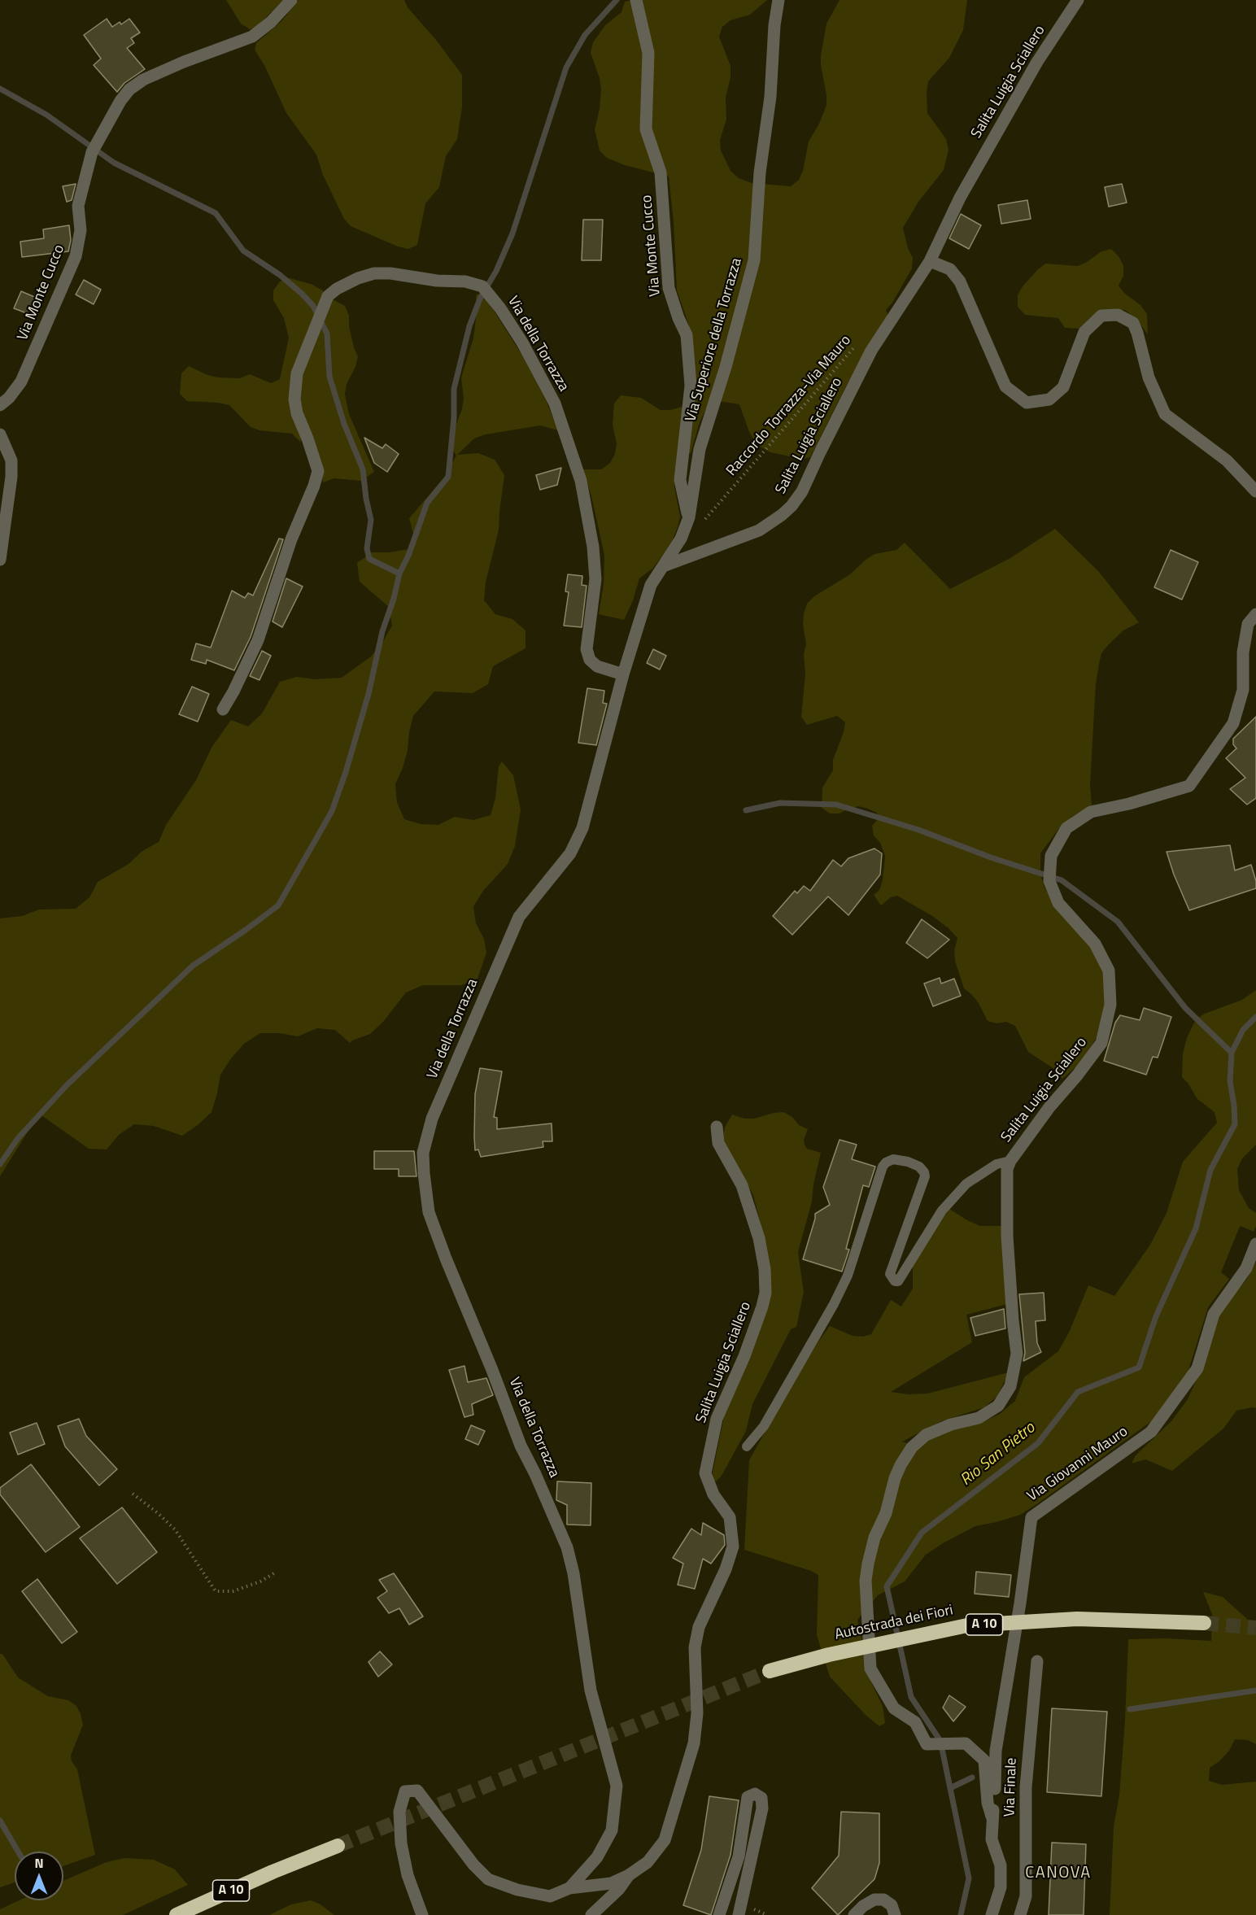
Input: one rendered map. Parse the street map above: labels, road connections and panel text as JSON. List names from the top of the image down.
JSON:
{
  "streets": {
    "highway": ["Autostrada dei Fiori", "A 10"],
    "street": [
      "Salita Luigia Sciallero",
      "Via Monte Cucco",
      "Via Superiore della Torrazza",
      "Via della Torrazza",
      "Via Giovanni Mauro",
      "Via Finale"
    ],
    "path": ["Raccordo Torrazza-Via Mauro"]
  },
  "crossings": [
    ["Salita Luigia Sciallero", "Via Superiore della Torrazza"],
    ["Salita Luigia Sciallero", "Via della Torrazza"],
    ["Salita Luigia Sciallero", "Via Giovanni Mauro"],
    ["Via Monte Cucco", "Via Superiore della Torrazza"],
    ["Via Superiore della Torrazza", "Via della Torrazza"]
  ],
  "districts": ["CANOVA"],
  "water": ["Rio San Pietro"],
  "north": "top"
}
